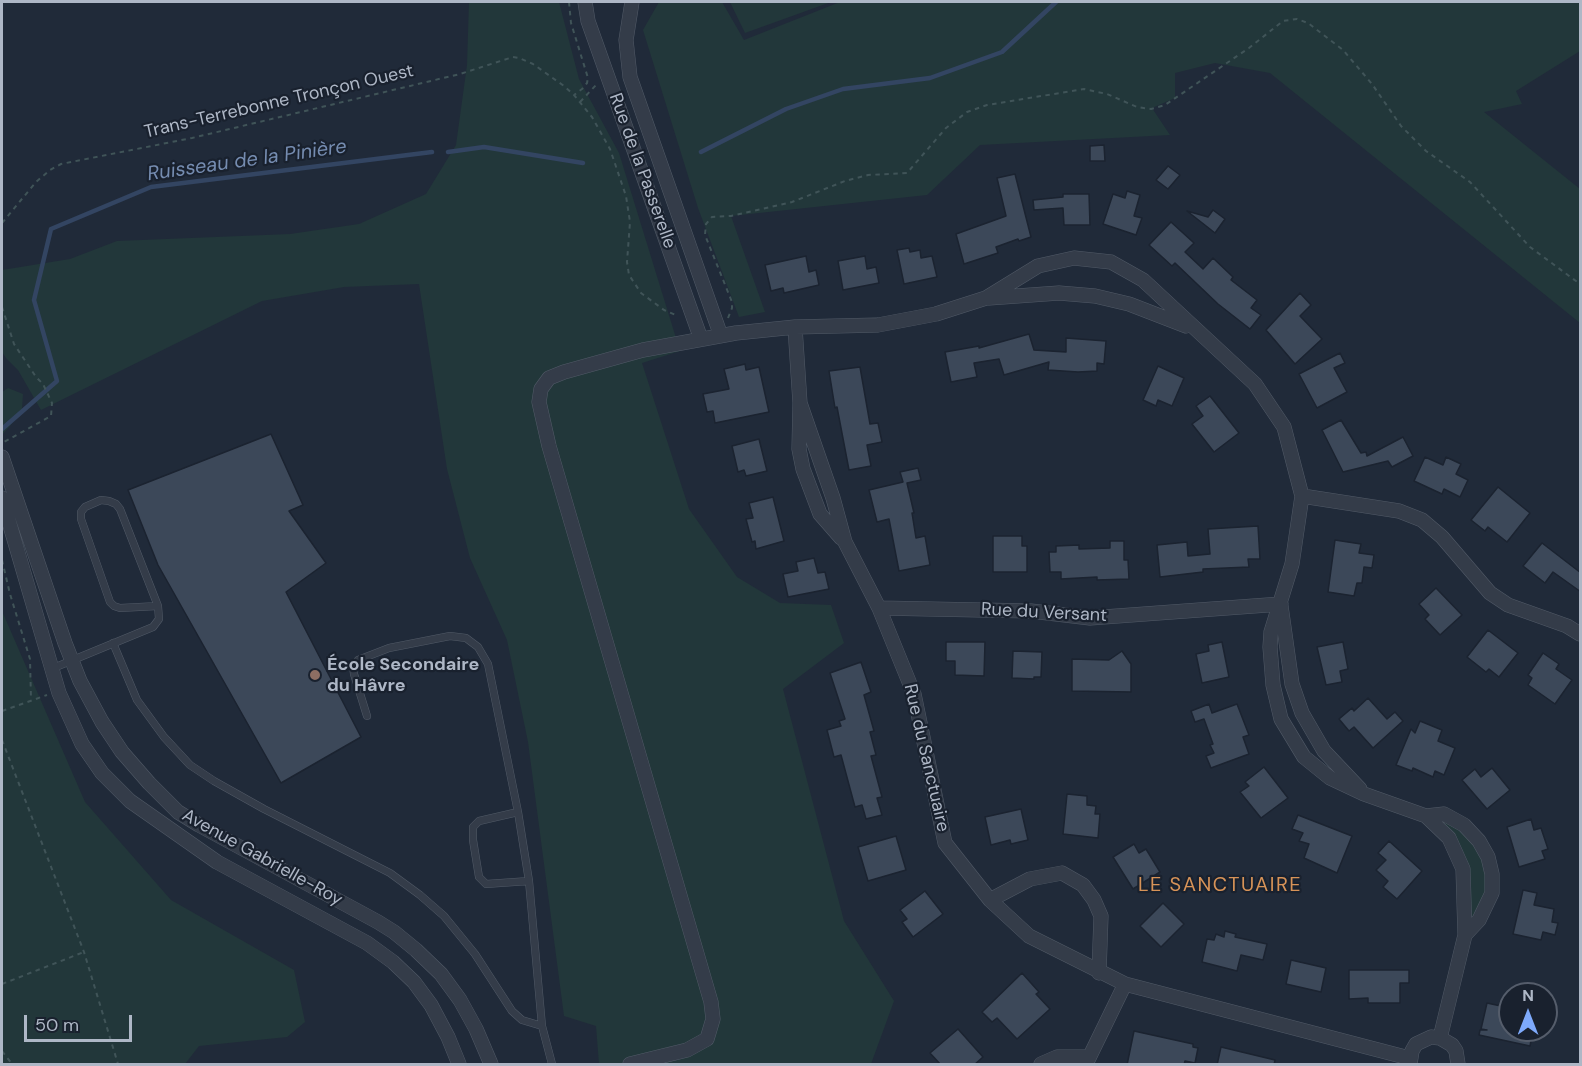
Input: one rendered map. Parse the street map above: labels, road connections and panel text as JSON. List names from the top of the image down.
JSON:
{
  "streets": {
    "street": [
      "Rue de la Passerelle",
      "Rue du Versant",
      "Rue du Sanctuaire",
      "Avenue Gabrielle-Roy"
    ],
    "path": ["Trans-Terrebonne Tronçon Ouest"]
  },
  "crossings": [
    ["Rue du Versant", "Rue du Sanctuaire"]
  ],
  "districts": ["LE SANCTUAIRE"],
  "water": ["Ruisseau de la Pinière"],
  "places": ["École Secondaire du Hâvre"],
  "scale_bar": "50 m",
  "north": "top"
}
